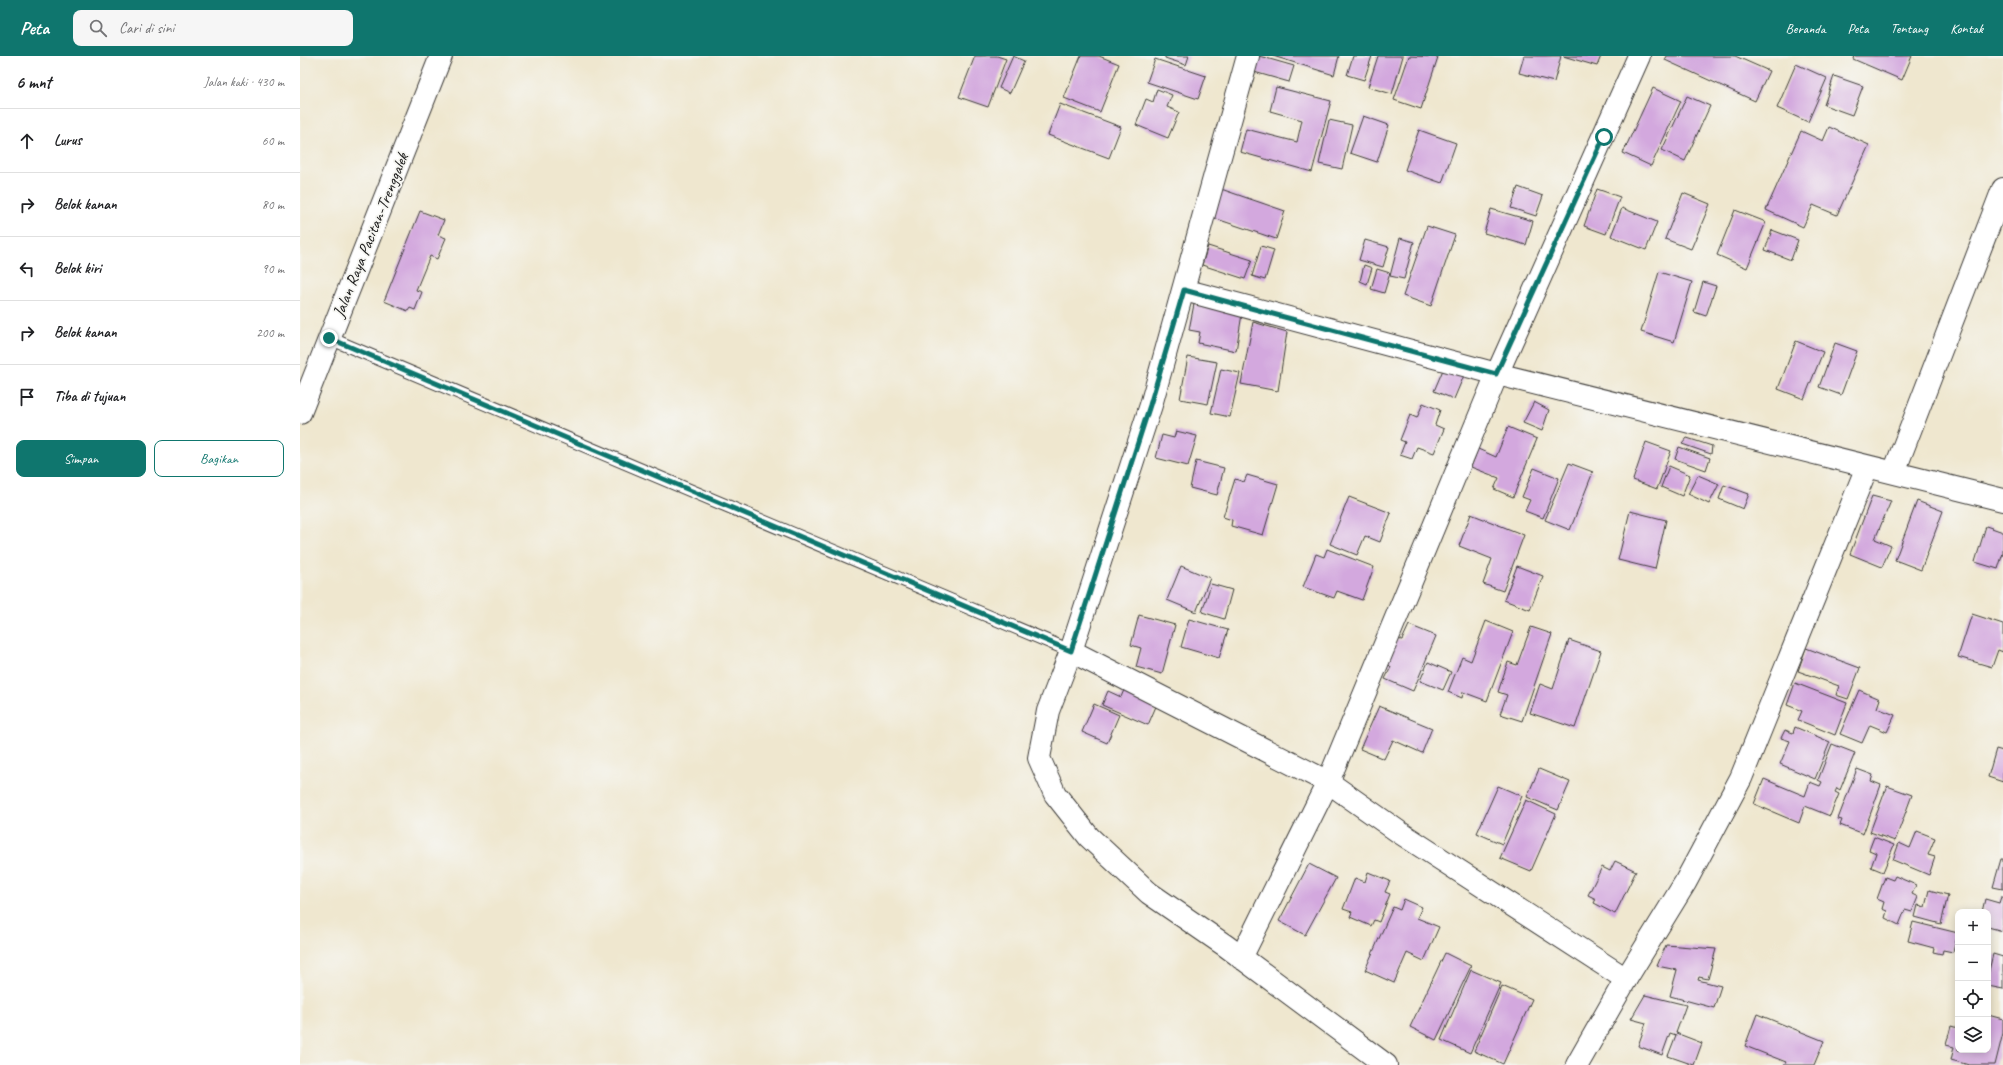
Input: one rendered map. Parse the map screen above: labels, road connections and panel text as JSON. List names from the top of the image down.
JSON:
{
  "streets": {
    "main road": ["Jalan Raya Pacitan-Trenggalek"]
  },
  "page": {
    "header": "Peta",
    "search": "Cari di sini",
    "nav": [
      "Beranda",
      "Peta",
      "Tentang",
      "Kontak"
    ],
    "heading": ["6 mnt", "Jalan kaki · 430 m"],
    "list": [
      ["Lurus", "60 m"],
      ["Belok kanan", "80 m"],
      ["Belok kiri", "90 m"],
      ["Belok kanan", "200 m"],
      "Tiba di tujuan"
    ],
    "buttons": ["Simpan", "Bagikan"],
    "map_buttons": ["+", "−"]
  }
}
